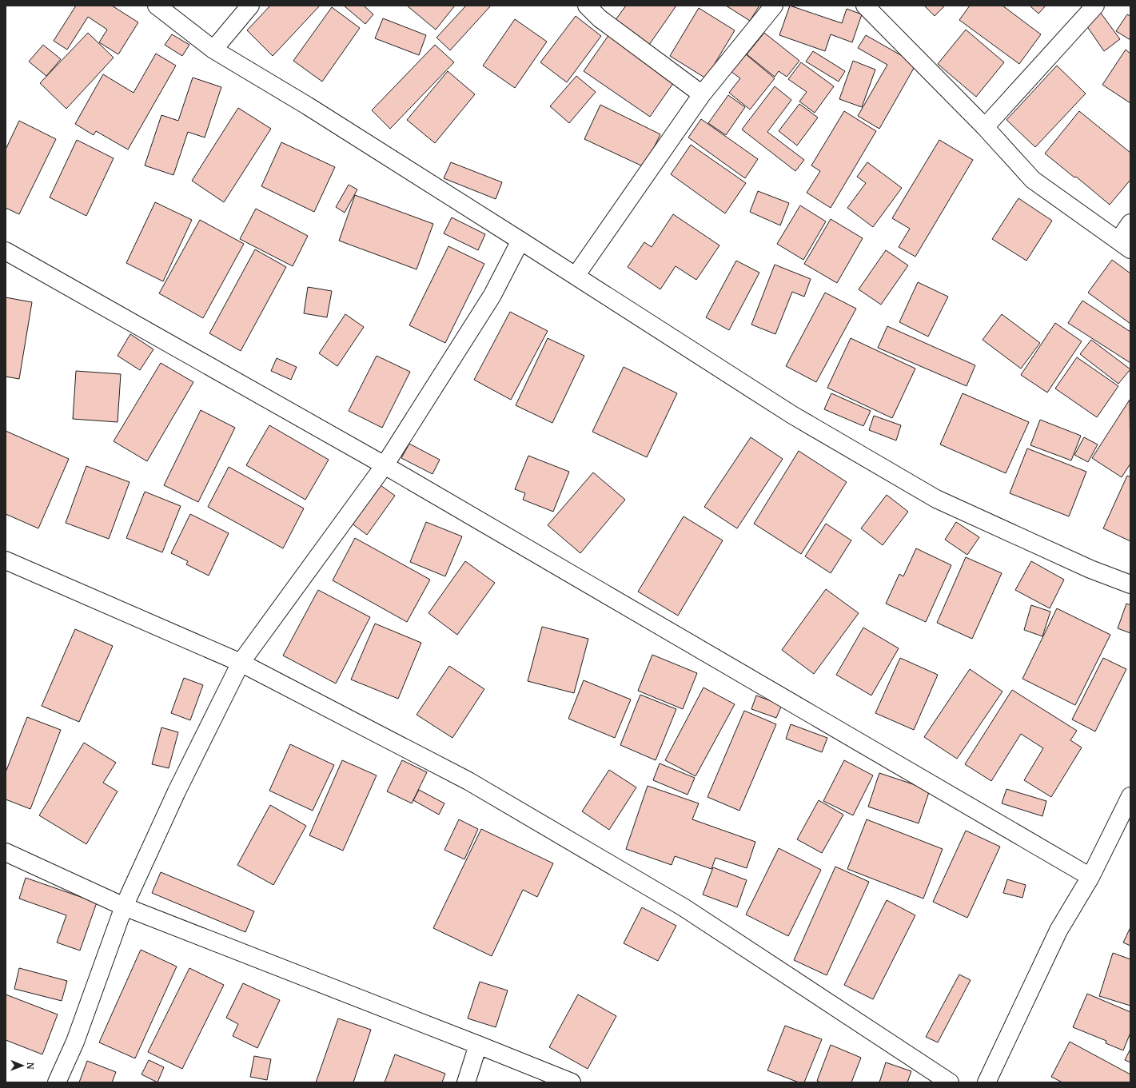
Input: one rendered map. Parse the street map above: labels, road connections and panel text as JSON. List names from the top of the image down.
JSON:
{
  "north": "right"
}
